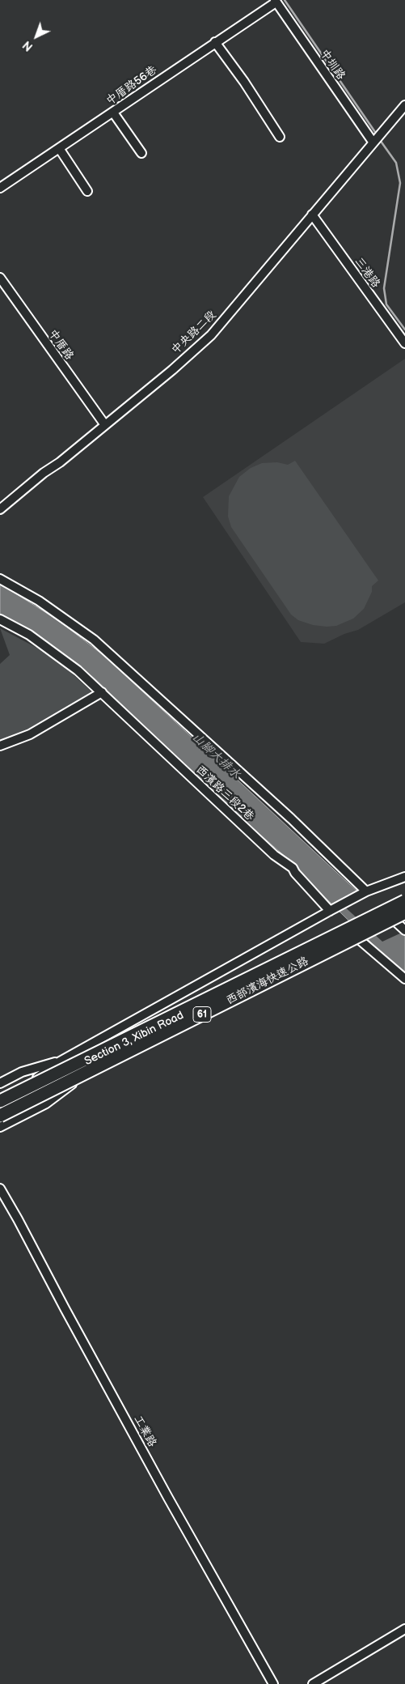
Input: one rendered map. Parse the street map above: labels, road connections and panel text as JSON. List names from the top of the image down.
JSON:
{
  "streets": {
    "highway": ["西部濱海快速公路", "61"],
    "street": [
      "中圳路",
      "中厝路56巷",
      "三港路",
      "中央路二段",
      "中厝路",
      "西濱路三段2巷",
      "Section 3, Xibin Road",
      "工業路"
    ]
  },
  "crossings": [
    ["中圳路", "中厝路56巷"],
    ["中圳路", "中央路二段"],
    ["三港路", "中央路二段"],
    ["中央路二段", "中厝路"],
    ["西濱路三段2巷", "Section 3, Xibin Road"]
  ],
  "water": ["山腳大排水"],
  "north": "bottom left"
}
